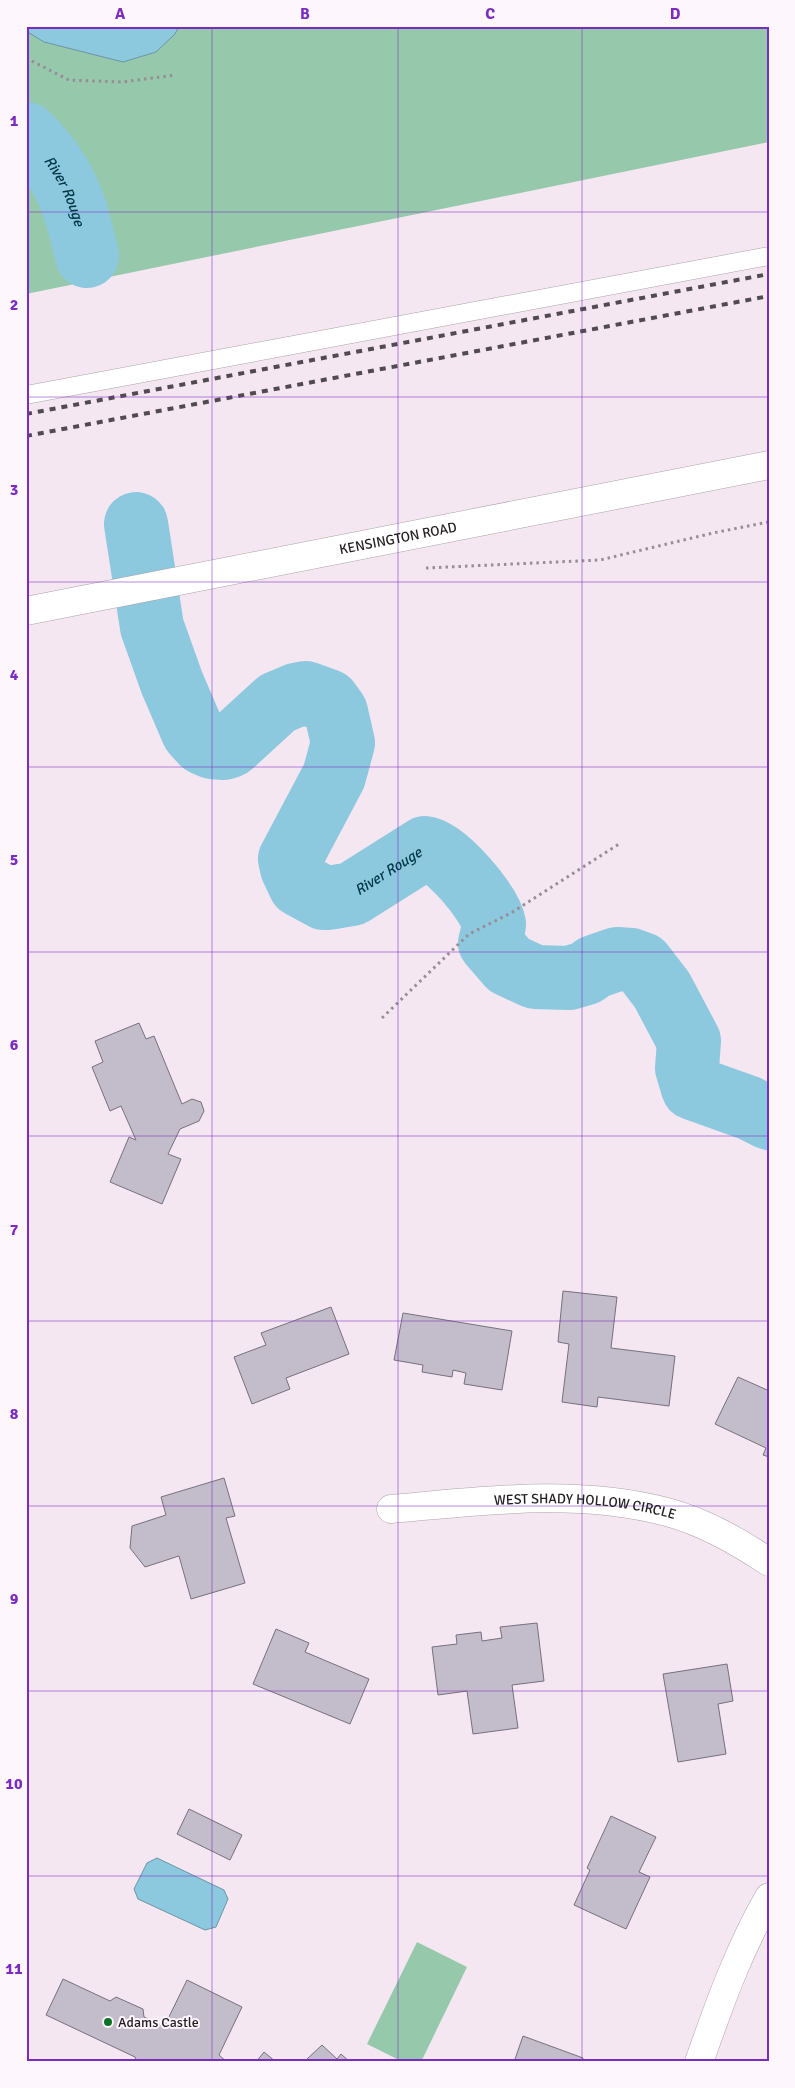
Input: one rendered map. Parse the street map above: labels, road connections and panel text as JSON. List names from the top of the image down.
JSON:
{
  "streets": {
    "street": ["KENSINGTON ROAD", "WEST SHADY HOLLOW CIRCLE"]
  },
  "water": ["River Rouge"],
  "places": ["Adams Castle"],
  "grid": {
    "columns": [
      "A",
      "B",
      "C",
      "D"
    ],
    "rows": [
      "1",
      "2",
      "3",
      "4",
      "5",
      "6",
      "7",
      "8",
      "9",
      "10",
      "11"
    ]
  }
}
